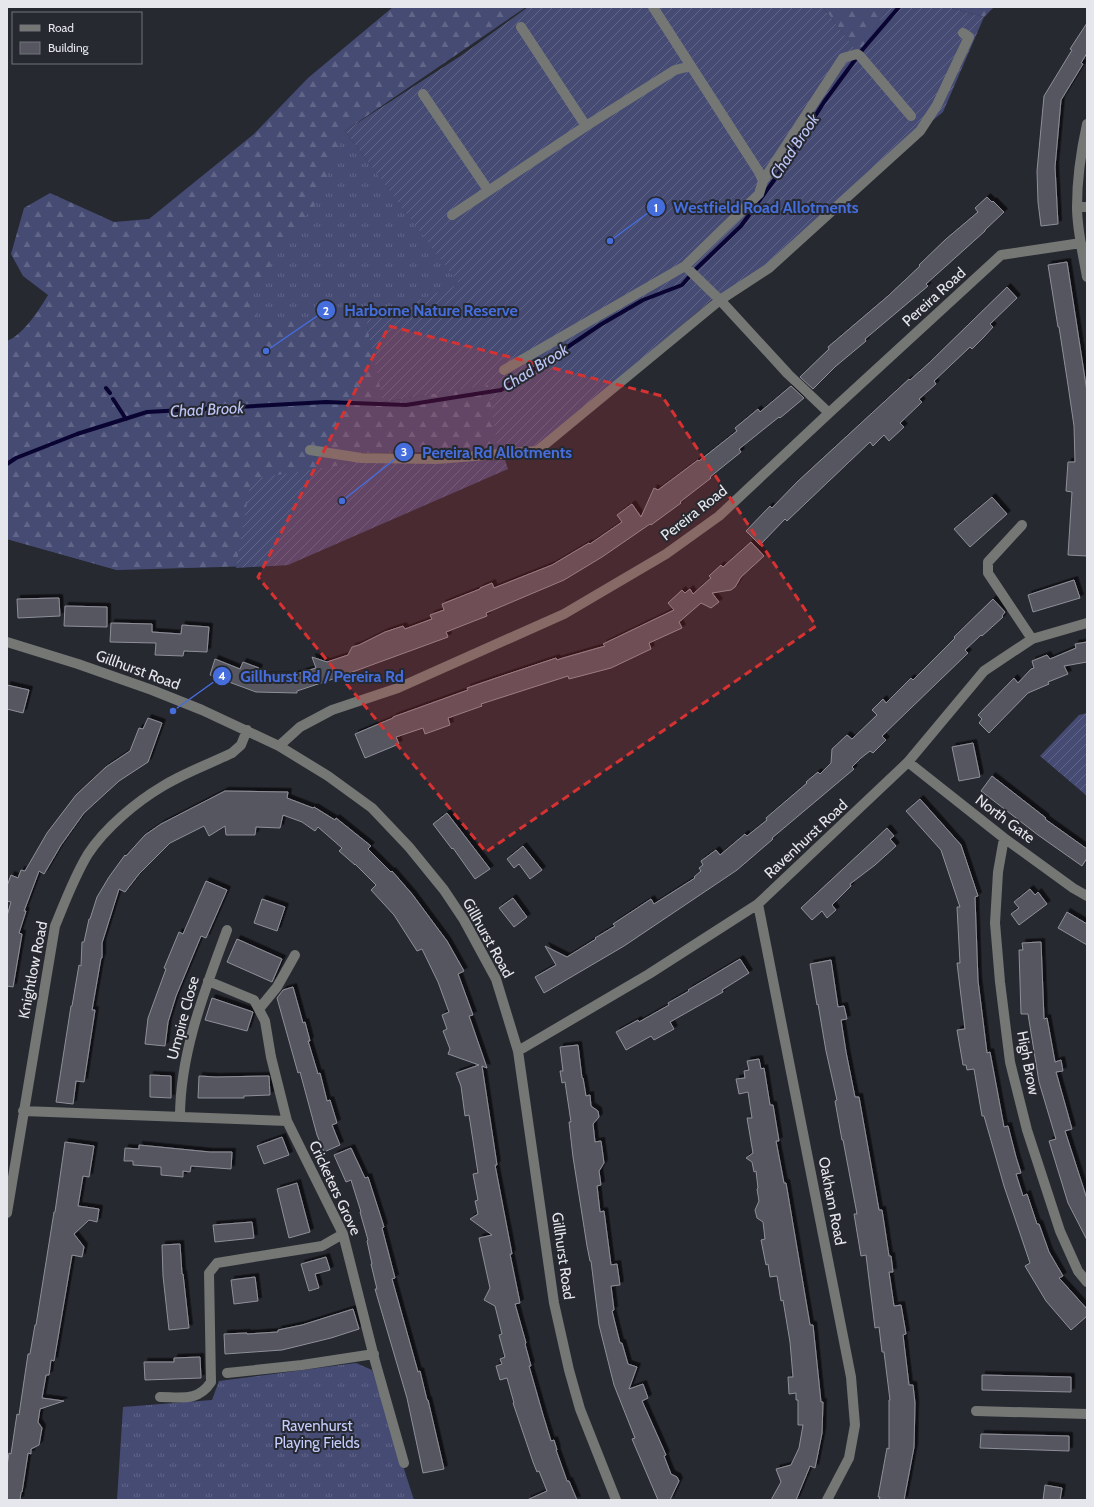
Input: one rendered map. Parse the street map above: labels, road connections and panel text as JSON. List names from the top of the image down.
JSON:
{
  "streets": {
    "street": [
      "Pereira Road",
      "Gillhurst Road",
      "North Gate",
      "Ravenhurst Road",
      "Knightlow Road",
      "Umpire Close",
      "High Brow",
      "Cricketers Grove",
      "Oakham Road"
    ]
  },
  "crossings": [
    ["Pereira Road", "Gillhurst Road"],
    ["Gillhurst Road", "Ravenhurst Road"],
    ["Gillhurst Road", "Knightlow Road"],
    ["North Gate", "Ravenhurst Road"],
    ["North Gate", "High Brow"],
    ["Ravenhurst Road", "Oakham Road"],
    ["Umpire Close", "Cricketers Grove"]
  ],
  "water": ["Chad Brook"],
  "parks": ["Ravenhurst Playing Fields"],
  "places": [
    "Westfield Road Allotments",
    "Harborne Nature Reserve",
    "Pereira Rd Allotments",
    "Gillhurst Rd / Pereira Rd"
  ],
  "legend": ["Road", "Building"]
}
